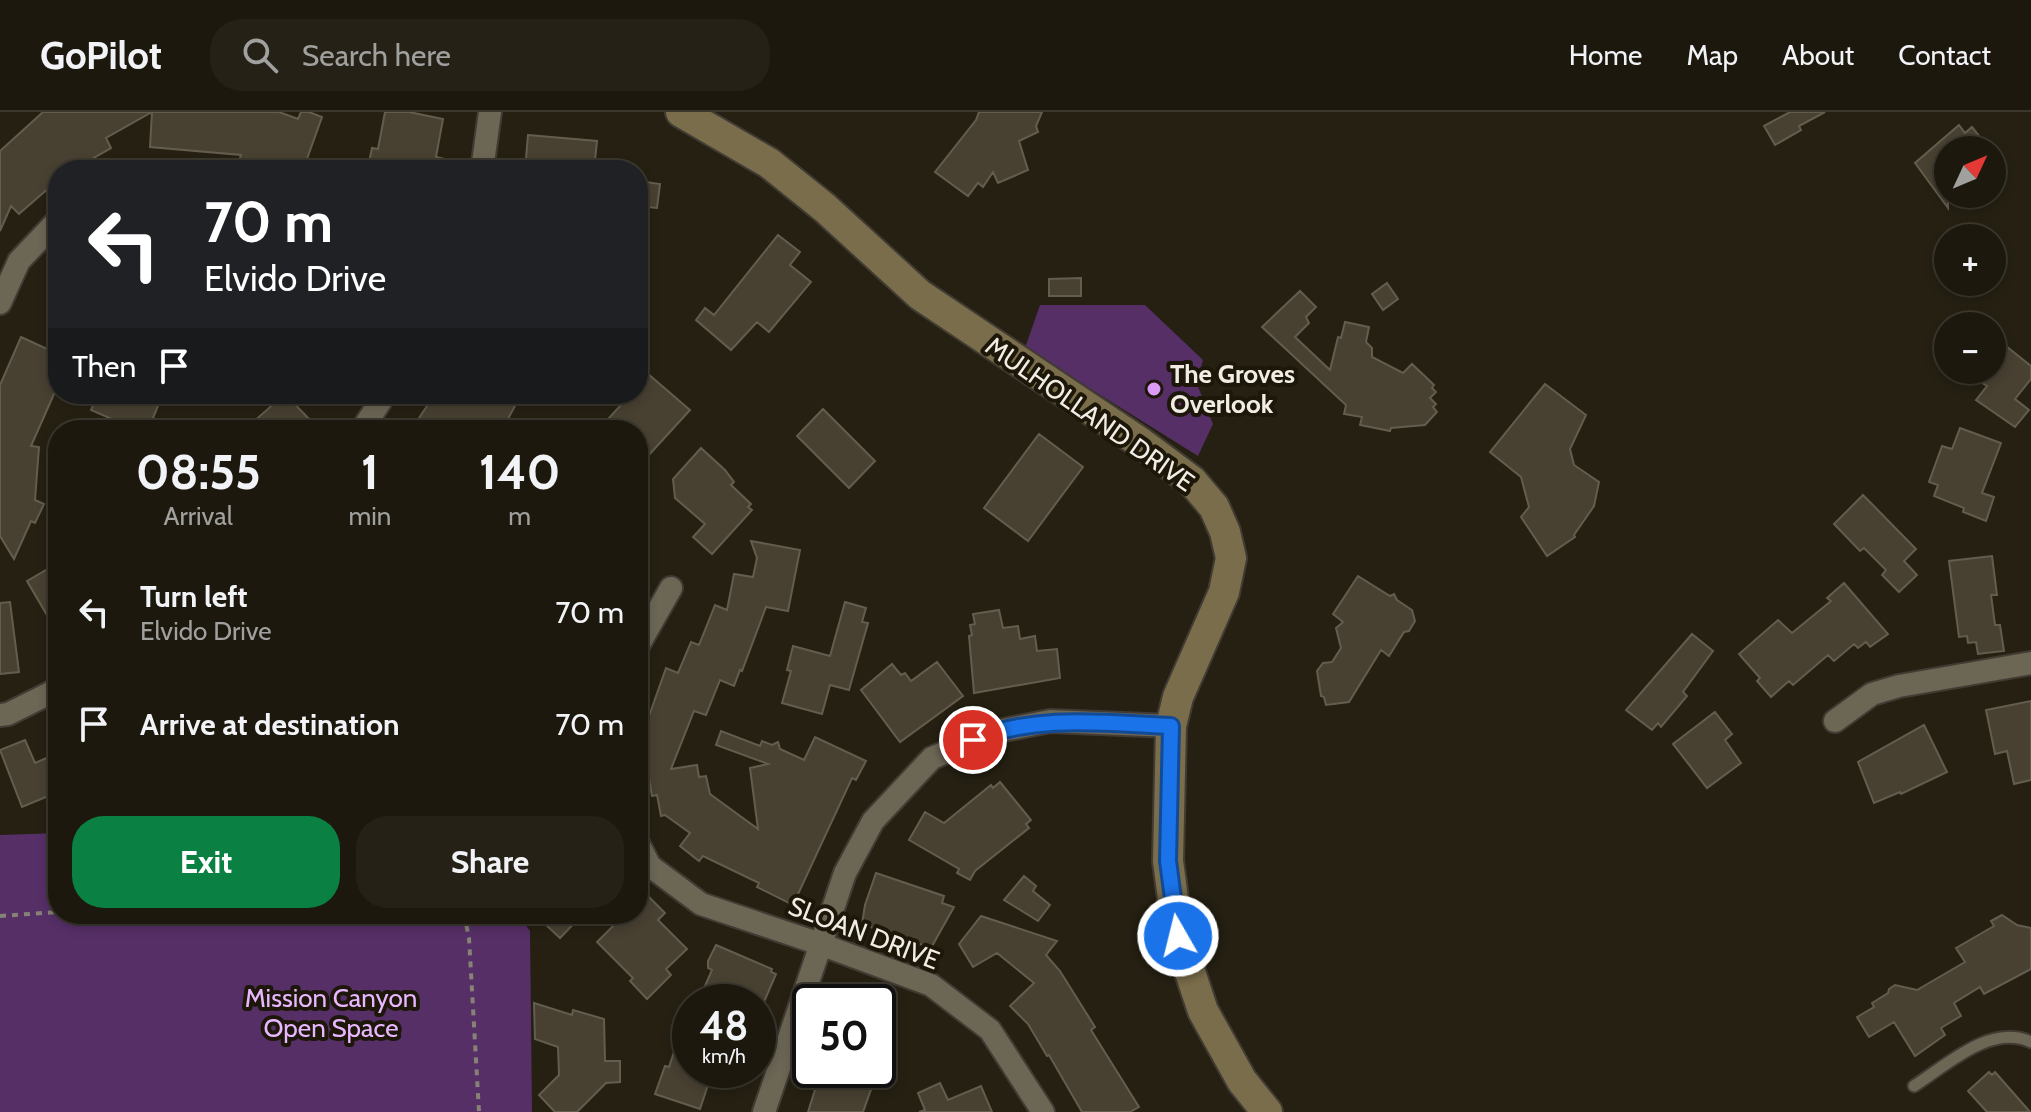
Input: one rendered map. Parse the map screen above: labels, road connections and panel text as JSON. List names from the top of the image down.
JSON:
{
  "streets": {
    "main road": ["MULHOLLAND DRIVE"],
    "street": ["SLOAN DRIVE"]
  },
  "parks": ["Mission Canyon Open Space"],
  "places": ["The Groves Overlook"],
  "north": "top right",
  "page": {
    "header": "GoPilot",
    "search": "Search here",
    "nav": [
      "Home",
      "Map",
      "About",
      "Contact"
    ],
    "map_buttons": ["+", "−"],
    "turn": ["70 m", "Elvido Drive"],
    "then": "Then",
    "eta": [
      "08:55",
      "Arrival",
      "1",
      "min",
      "140",
      "m"
    ],
    "list": [
      {
        "name": "Turn left",
        "note": "Elvido Drive",
        "value": "70 m"
      },
      {
        "name": "Arrive at destination",
        "value": "70 m"
      }
    ],
    "buttons": ["Exit", "Share"],
    "speed": "48 km/h",
    "limit": "50"
  }
}
